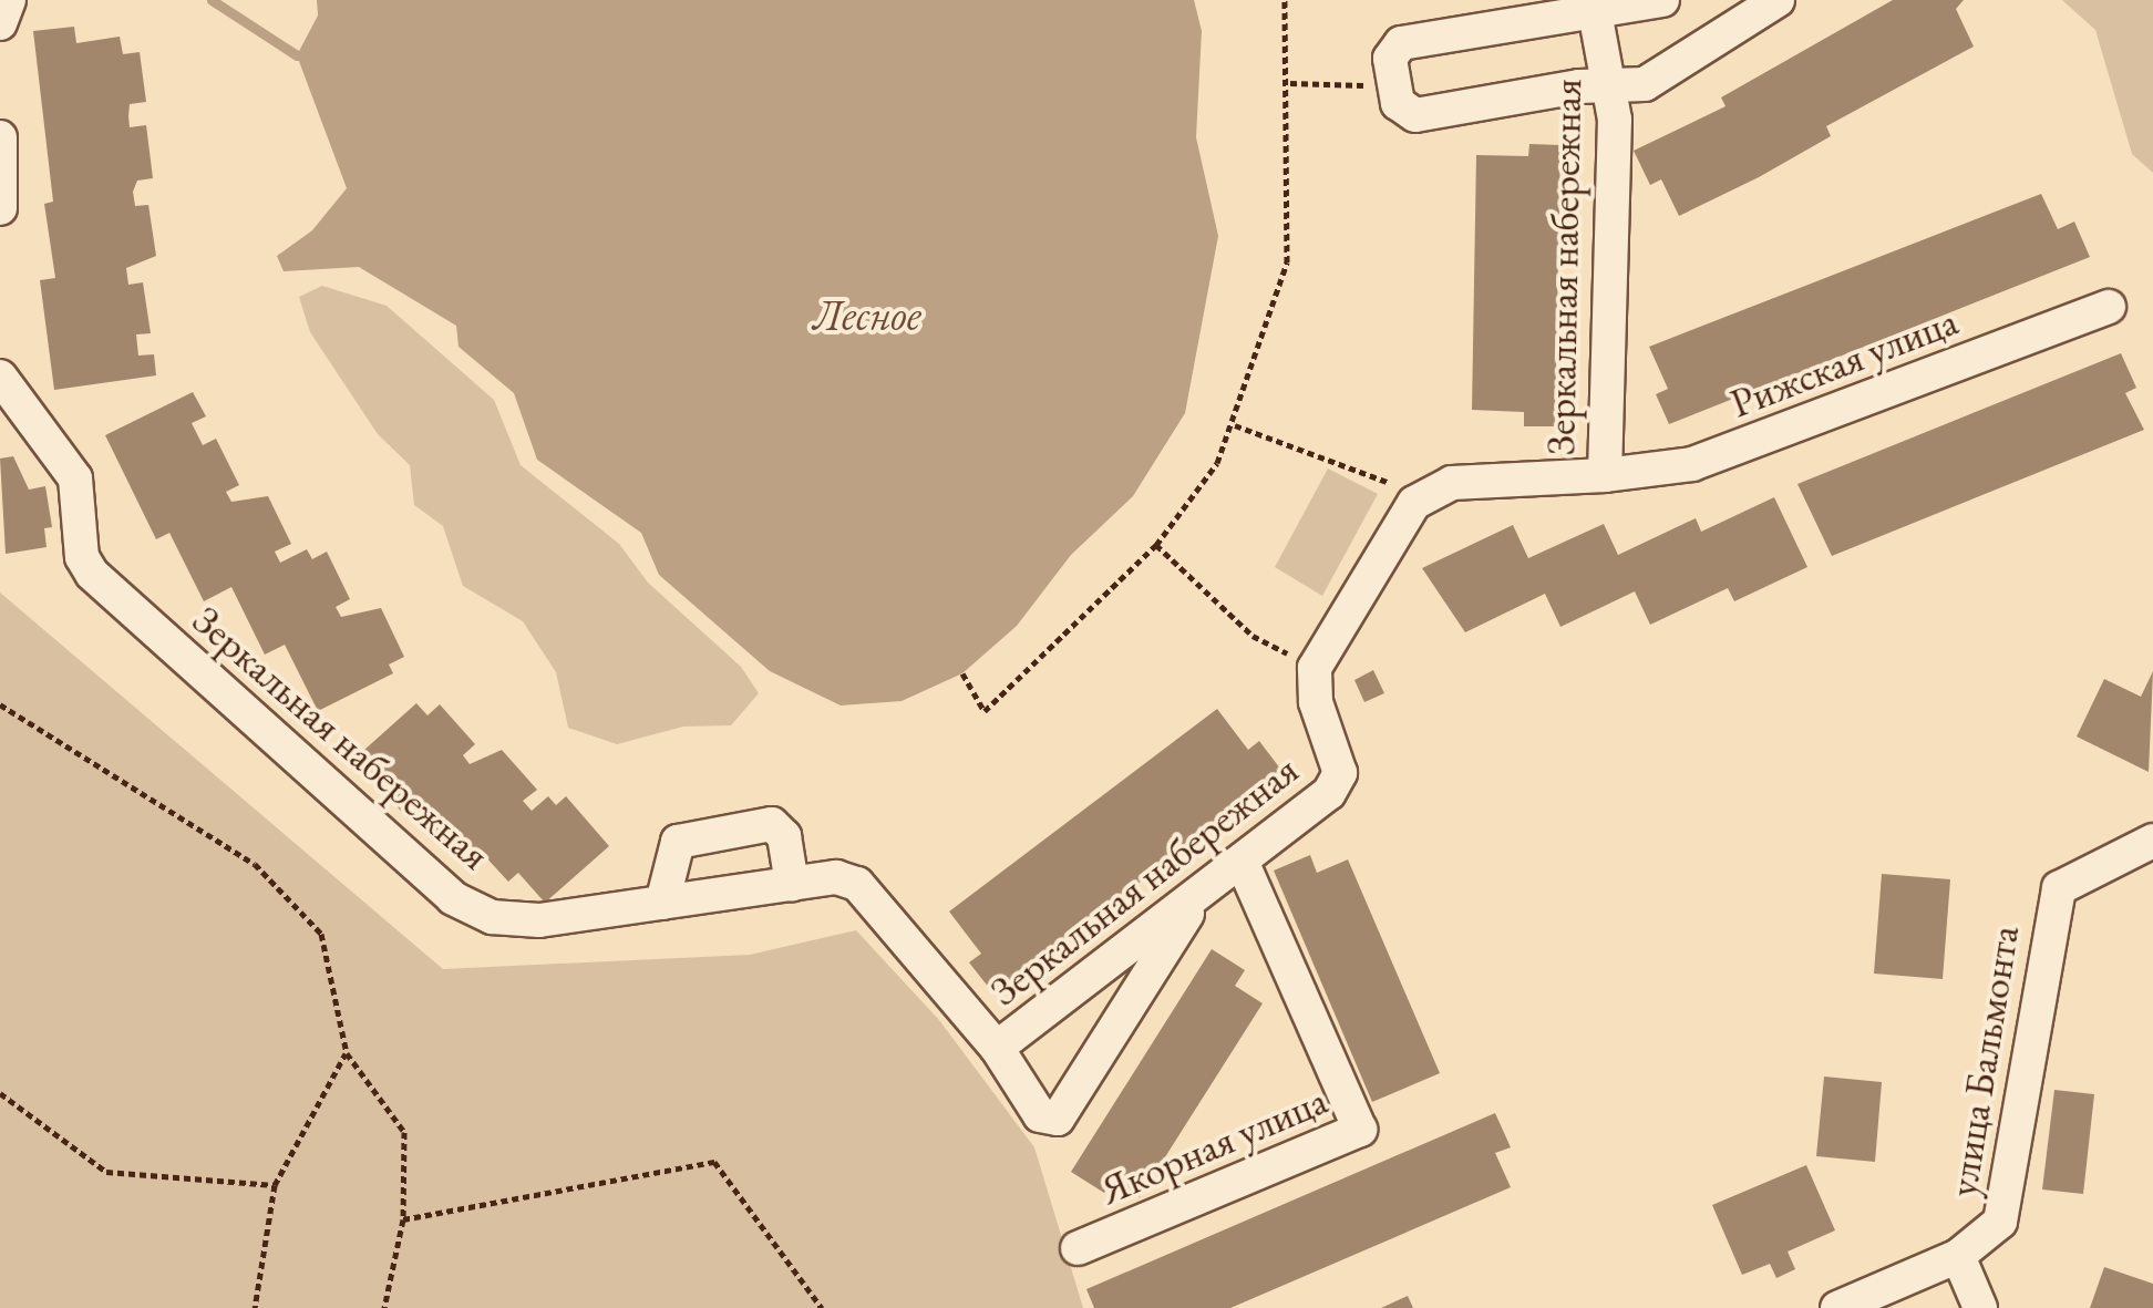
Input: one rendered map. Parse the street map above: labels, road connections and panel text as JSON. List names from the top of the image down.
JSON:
{
  "streets": {
    "street": [
      "Зеркальная набережная",
      "Рижская улица",
      "улица Бальмонта",
      "Якорная улица"
    ]
  },
  "crossings": [
    ["Зеркальная набережная", "Рижская улица"],
    ["Зеркальная набережная", "Якорная улица"]
  ],
  "water": ["Лесное"]
}
